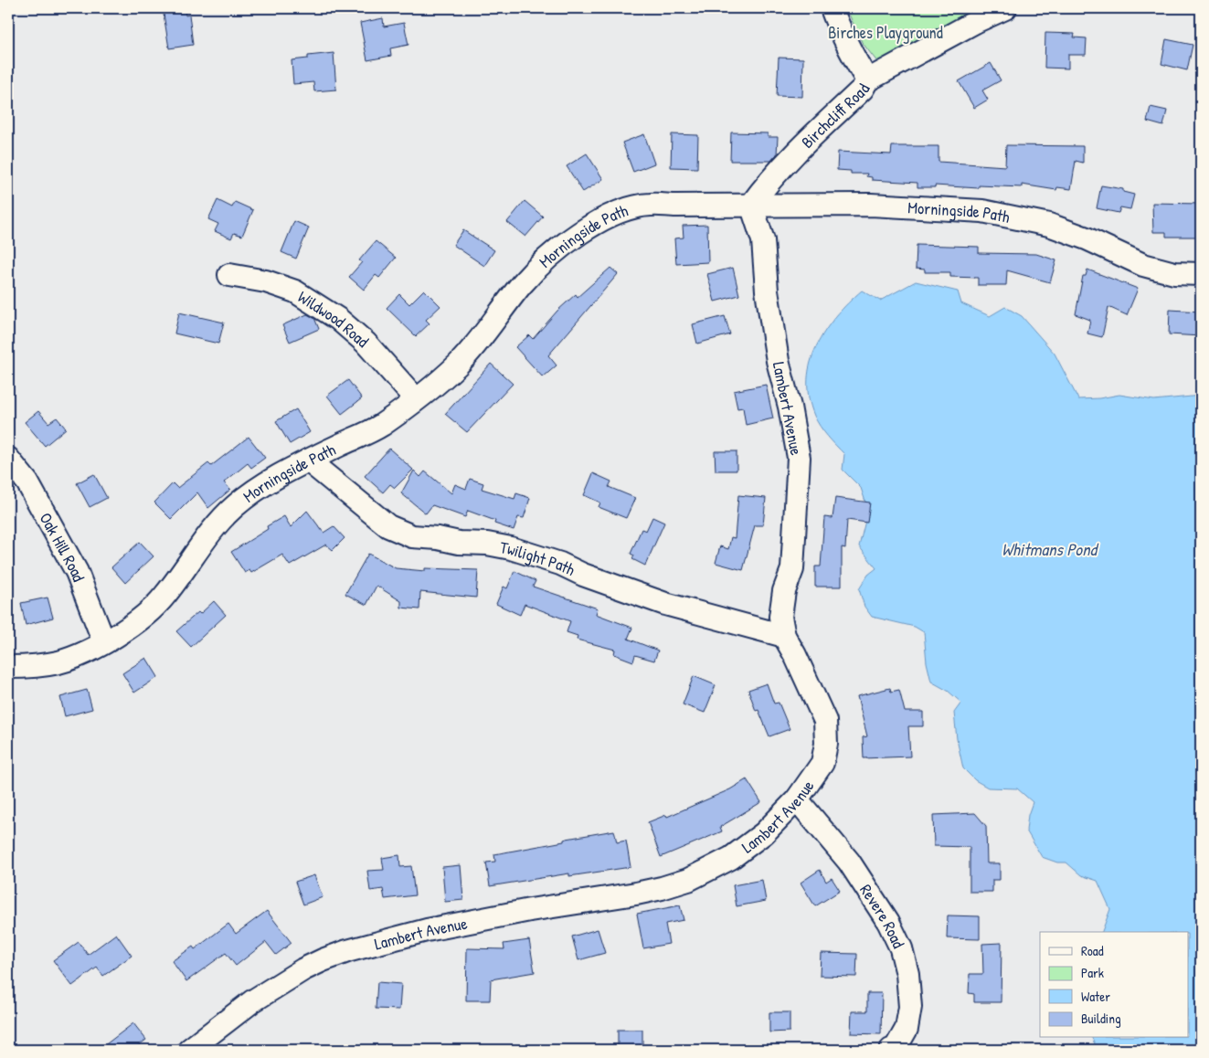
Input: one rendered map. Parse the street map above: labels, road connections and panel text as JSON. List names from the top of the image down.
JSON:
{
  "streets": {
    "street": [
      "Birchcliff Road",
      "Morningside Path",
      "Wildwood Road",
      "Lambert Avenue",
      "Oak Hill Road",
      "Twilight Path",
      "Revere Road"
    ]
  },
  "crossings": [
    ["Birchcliff Road", "Morningside Path"],
    ["Birchcliff Road", "Lambert Avenue"],
    ["Morningside Path", "Wildwood Road"],
    ["Morningside Path", "Lambert Avenue"],
    ["Morningside Path", "Oak Hill Road"],
    ["Morningside Path", "Twilight Path"],
    ["Lambert Avenue", "Twilight Path"],
    ["Lambert Avenue", "Revere Road"]
  ],
  "water": ["Whitmans Pond"],
  "parks": ["Birches Playground"],
  "legend": [
    "Road",
    "Park",
    "Water",
    "Building"
  ]
}
